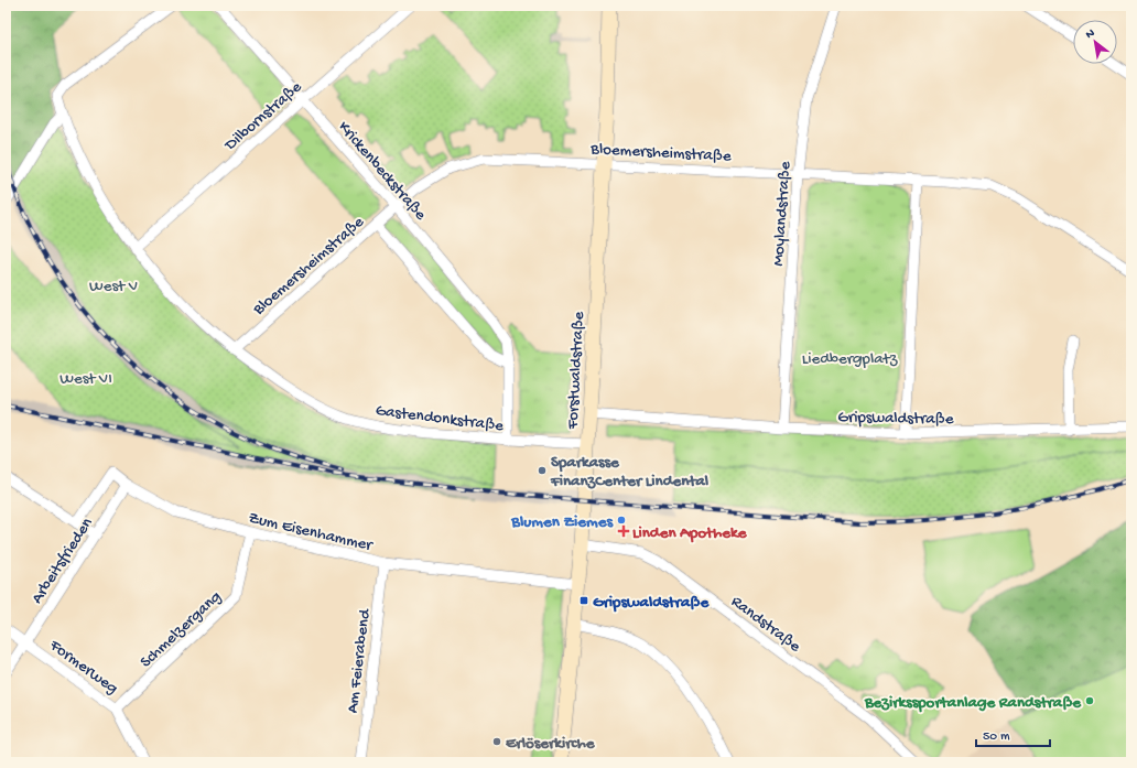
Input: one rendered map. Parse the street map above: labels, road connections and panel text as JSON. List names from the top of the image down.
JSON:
{
  "streets": {
    "street": [
      "Dilbornstraße",
      "Bloemersheimstraße",
      "Krickenbeckstraße",
      "Moylandstraße",
      "Forstwaldstraße",
      "Gastendonkstraße",
      "Gripswaldstraße",
      "Zum Eisenhammer",
      "Arbeitsfrieden",
      "Randstraße",
      "Schmelzergang",
      "Am Feierabend",
      "Formerweg"
    ]
  },
  "crossings": [
    ["Dilbornstraße", "Krickenbeckstraße"],
    ["Dilbornstraße", "Gastendonkstraße"],
    ["Bloemersheimstraße", "Krickenbeckstraße"],
    ["Bloemersheimstraße", "Moylandstraße"],
    ["Bloemersheimstraße", "Forstwaldstraße"],
    ["Bloemersheimstraße", "Gastendonkstraße"],
    ["Krickenbeckstraße", "Gastendonkstraße"],
    ["Moylandstraße", "Gripswaldstraße"],
    ["Forstwaldstraße", "Gastendonkstraße"],
    ["Forstwaldstraße", "Gripswaldstraße"],
    ["Forstwaldstraße", "Zum Eisenhammer"],
    ["Forstwaldstraße", "Randstraße"],
    ["Zum Eisenhammer", "Arbeitsfrieden"],
    ["Zum Eisenhammer", "Schmelzergang"],
    ["Zum Eisenhammer", "Am Feierabend"],
    ["Arbeitsfrieden", "Formerweg"],
    ["Schmelzergang", "Formerweg"]
  ],
  "parks": ["West V", "Liedbergplatz", "West VI"],
  "places": {
    "other": [
      "Sparkasse FinanzCenter Lindental",
      "Blumen Ziemes",
      "Bezirkssportanlage Randstraße",
      "Erlöserkirche"
    ],
    "health": ["Linden Apotheke"],
    "transit": ["Gripswaldstraße"]
  },
  "scale_bar": "50 m",
  "north": "top left"
}
